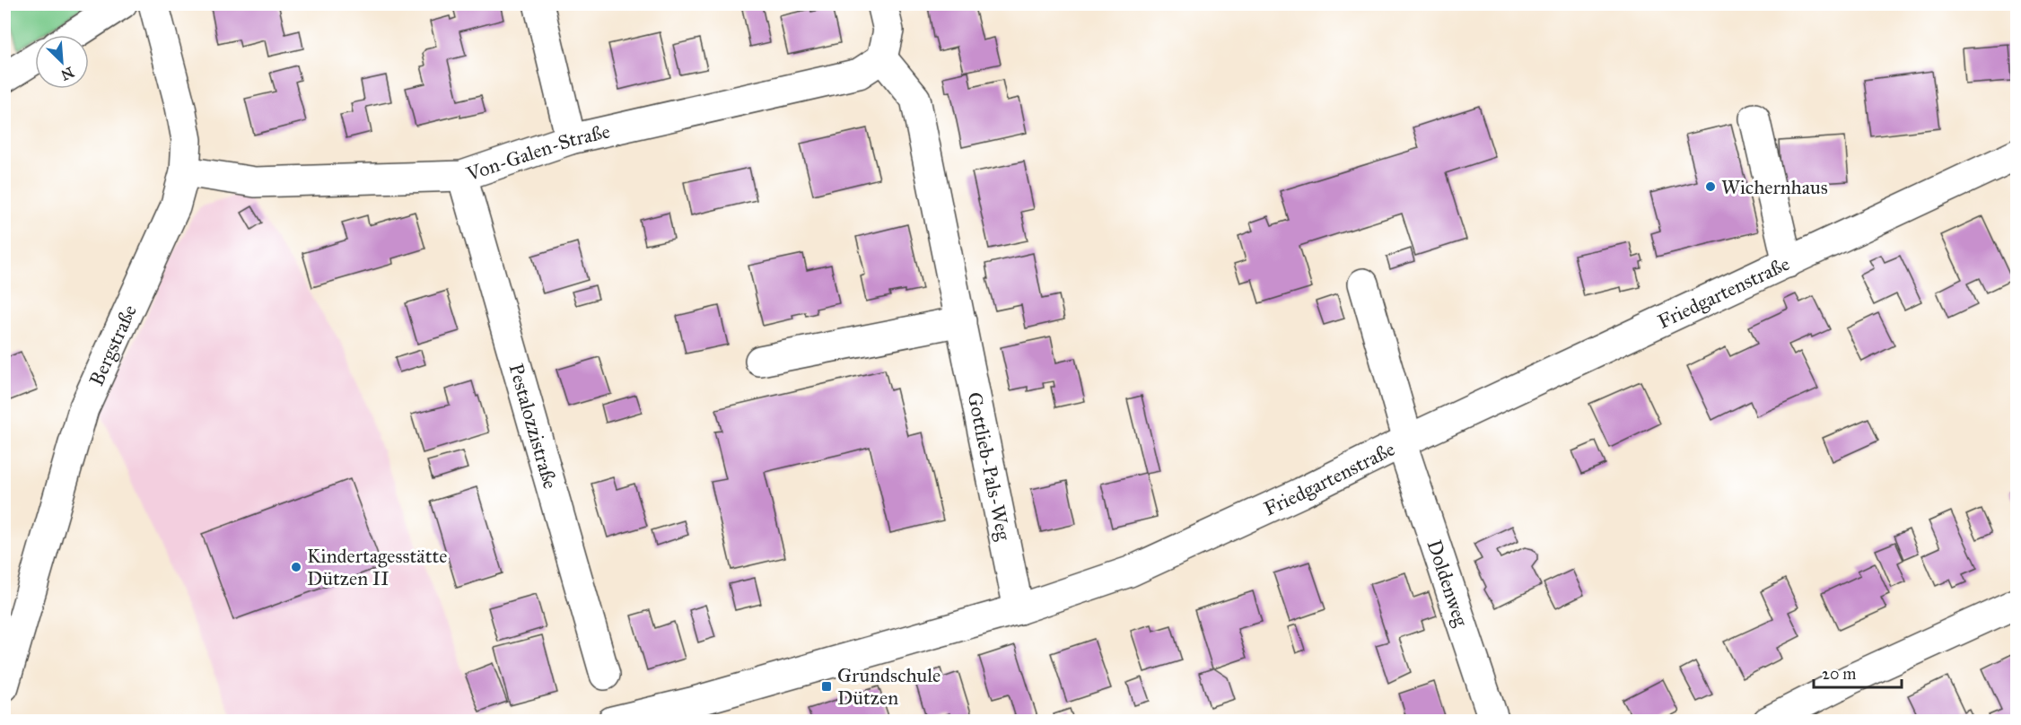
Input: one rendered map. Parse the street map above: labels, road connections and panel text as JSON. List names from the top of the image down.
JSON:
{
  "streets": {
    "street": [
      "Von-Galen-Straße",
      "Friedgartenstraße",
      "Bergstraße",
      "Pestalozzistraße",
      "Gottlieb-Pals-Weg",
      "Doldenweg"
    ]
  },
  "crossings": [
    ["Von-Galen-Straße", "Bergstraße"],
    ["Von-Galen-Straße", "Pestalozzistraße"],
    ["Von-Galen-Straße", "Gottlieb-Pals-Weg"],
    ["Friedgartenstraße", "Gottlieb-Pals-Weg"],
    ["Friedgartenstraße", "Doldenweg"]
  ],
  "places": {
    "other": ["Wichernhaus", "Kindertagesstätte Dützen II"],
    "transit": ["Grundschule Dützen"]
  },
  "scale_bar": "20 m",
  "north": "bottom right"
}
